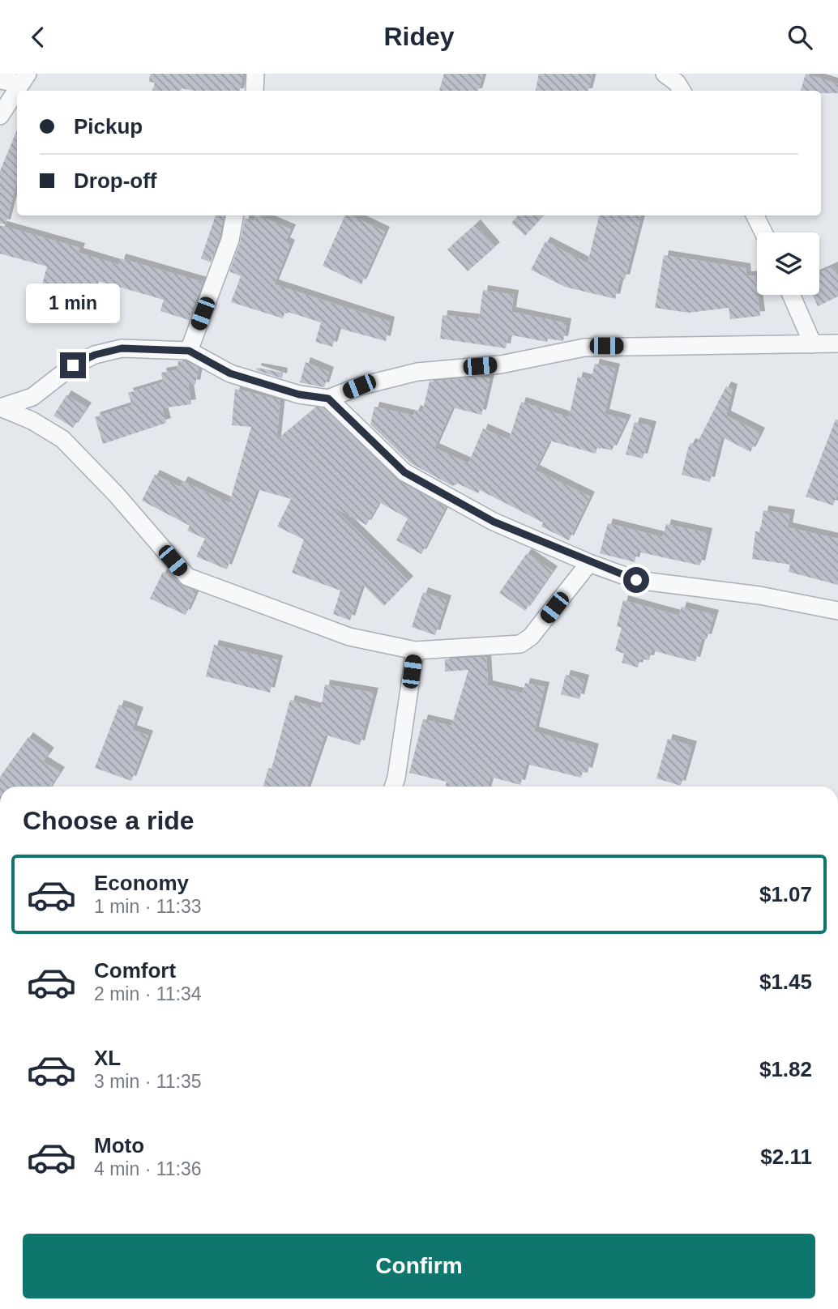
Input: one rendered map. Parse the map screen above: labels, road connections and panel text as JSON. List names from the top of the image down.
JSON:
{
  "page": {
    "header": "Ridey",
    "banner": ["Pickup", "Drop-off"],
    "bubble": "1 min",
    "heading": "Choose a ride",
    "list": [
      {
        "name": "Economy",
        "note": "1 min · 11:33",
        "value": "$1.07"
      },
      {
        "name": "Comfort",
        "note": "2 min · 11:34",
        "value": "$1.45"
      },
      {
        "name": "XL",
        "note": "3 min · 11:35",
        "value": "$1.82"
      },
      {
        "name": "Moto",
        "note": "4 min · 11:36",
        "value": "$2.11"
      }
    ],
    "buttons": "Confirm"
  }
}
